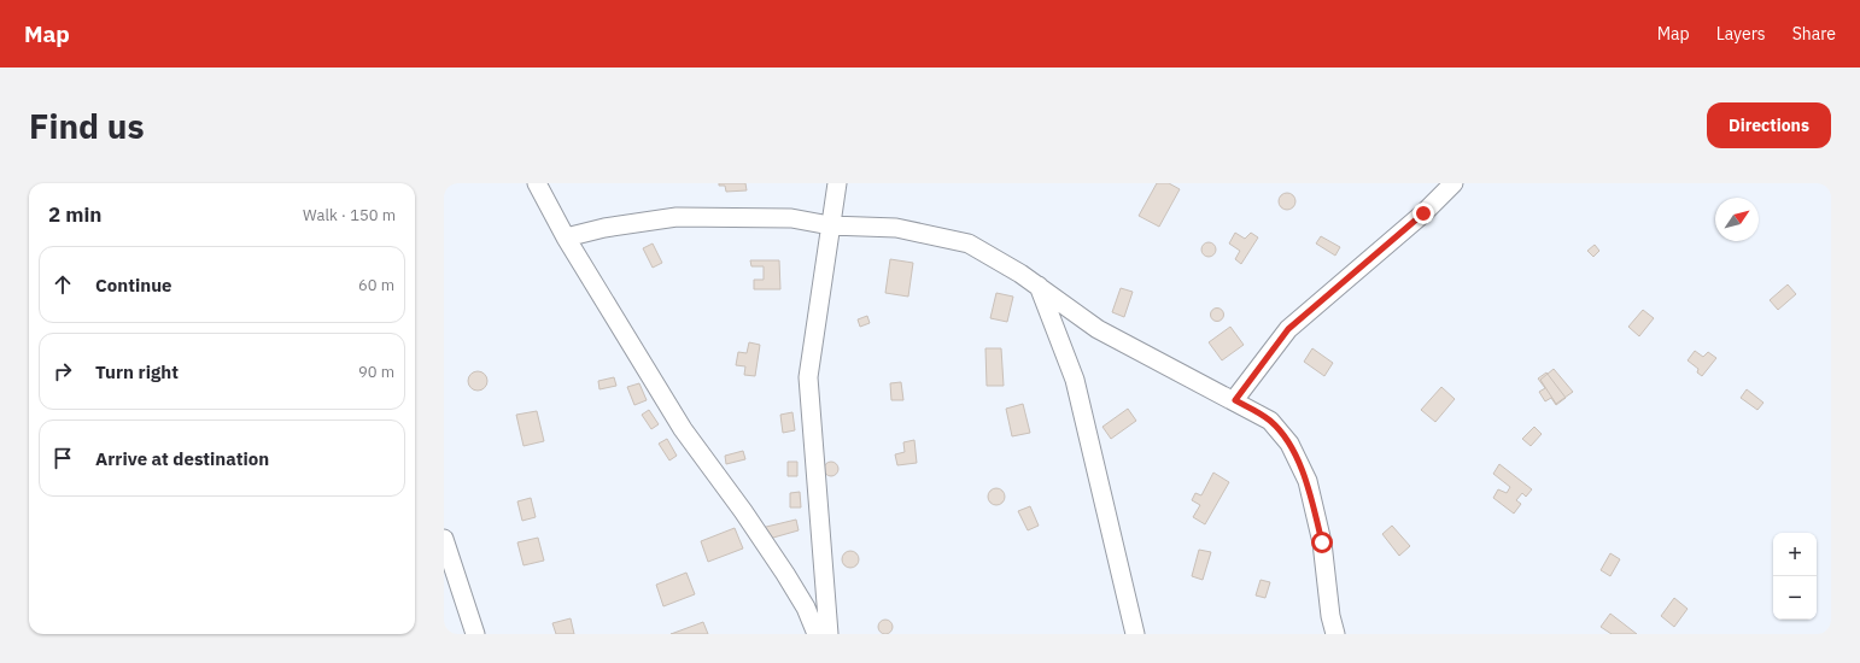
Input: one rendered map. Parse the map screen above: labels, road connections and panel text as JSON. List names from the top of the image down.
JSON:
{
  "north": "top right",
  "page": {
    "header": "Map",
    "nav": ["Map", "Layers", "Share"],
    "buttons": "Directions",
    "title": "Find us",
    "heading": ["2 min", "Walk · 150 m"],
    "list": [
      ["Continue", "60 m"],
      ["Turn right", "90 m"],
      "Arrive at destination"
    ],
    "map_buttons": ["+", "−"]
  }
}
